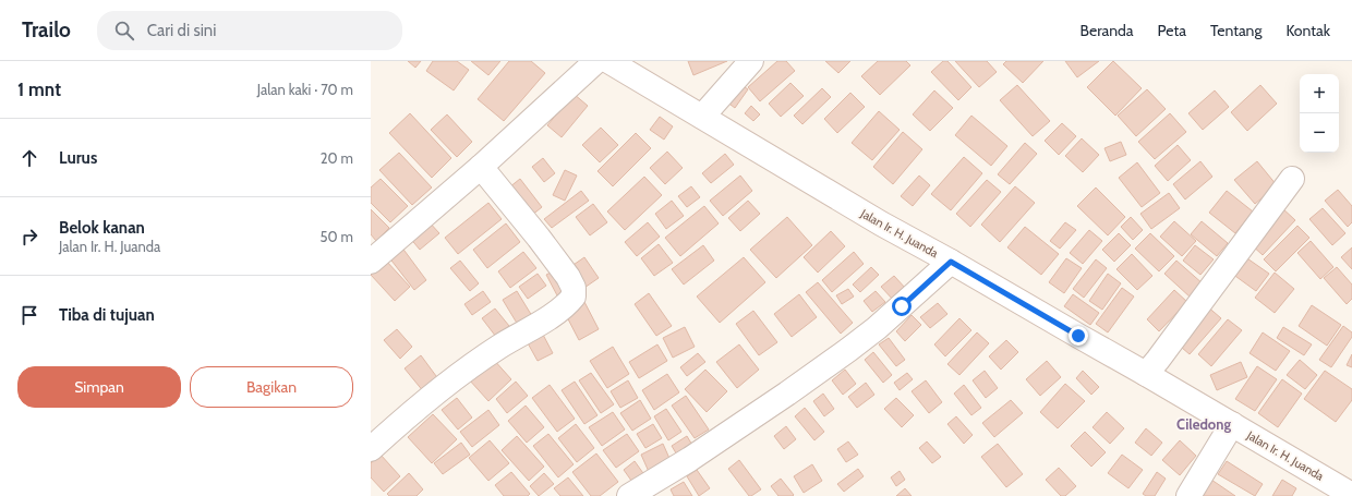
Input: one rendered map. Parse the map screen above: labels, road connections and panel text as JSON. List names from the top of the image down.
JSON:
{
  "streets": {
    "street": ["Jalan Ir. H. Juanda"]
  },
  "districts": ["Ciledong"],
  "page": {
    "header": "Trailo",
    "search": "Cari di sini",
    "nav": [
      "Beranda",
      "Peta",
      "Tentang",
      "Kontak"
    ],
    "heading": ["1 mnt", "Jalan kaki · 70 m"],
    "map_buttons": ["+", "−"],
    "list": [
      ["Lurus", "20 m"],
      ["Belok kanan", "Jalan Ir. H. Juanda", "50 m"],
      "Tiba di tujuan"
    ],
    "buttons": ["Simpan", "Bagikan"]
  }
}
